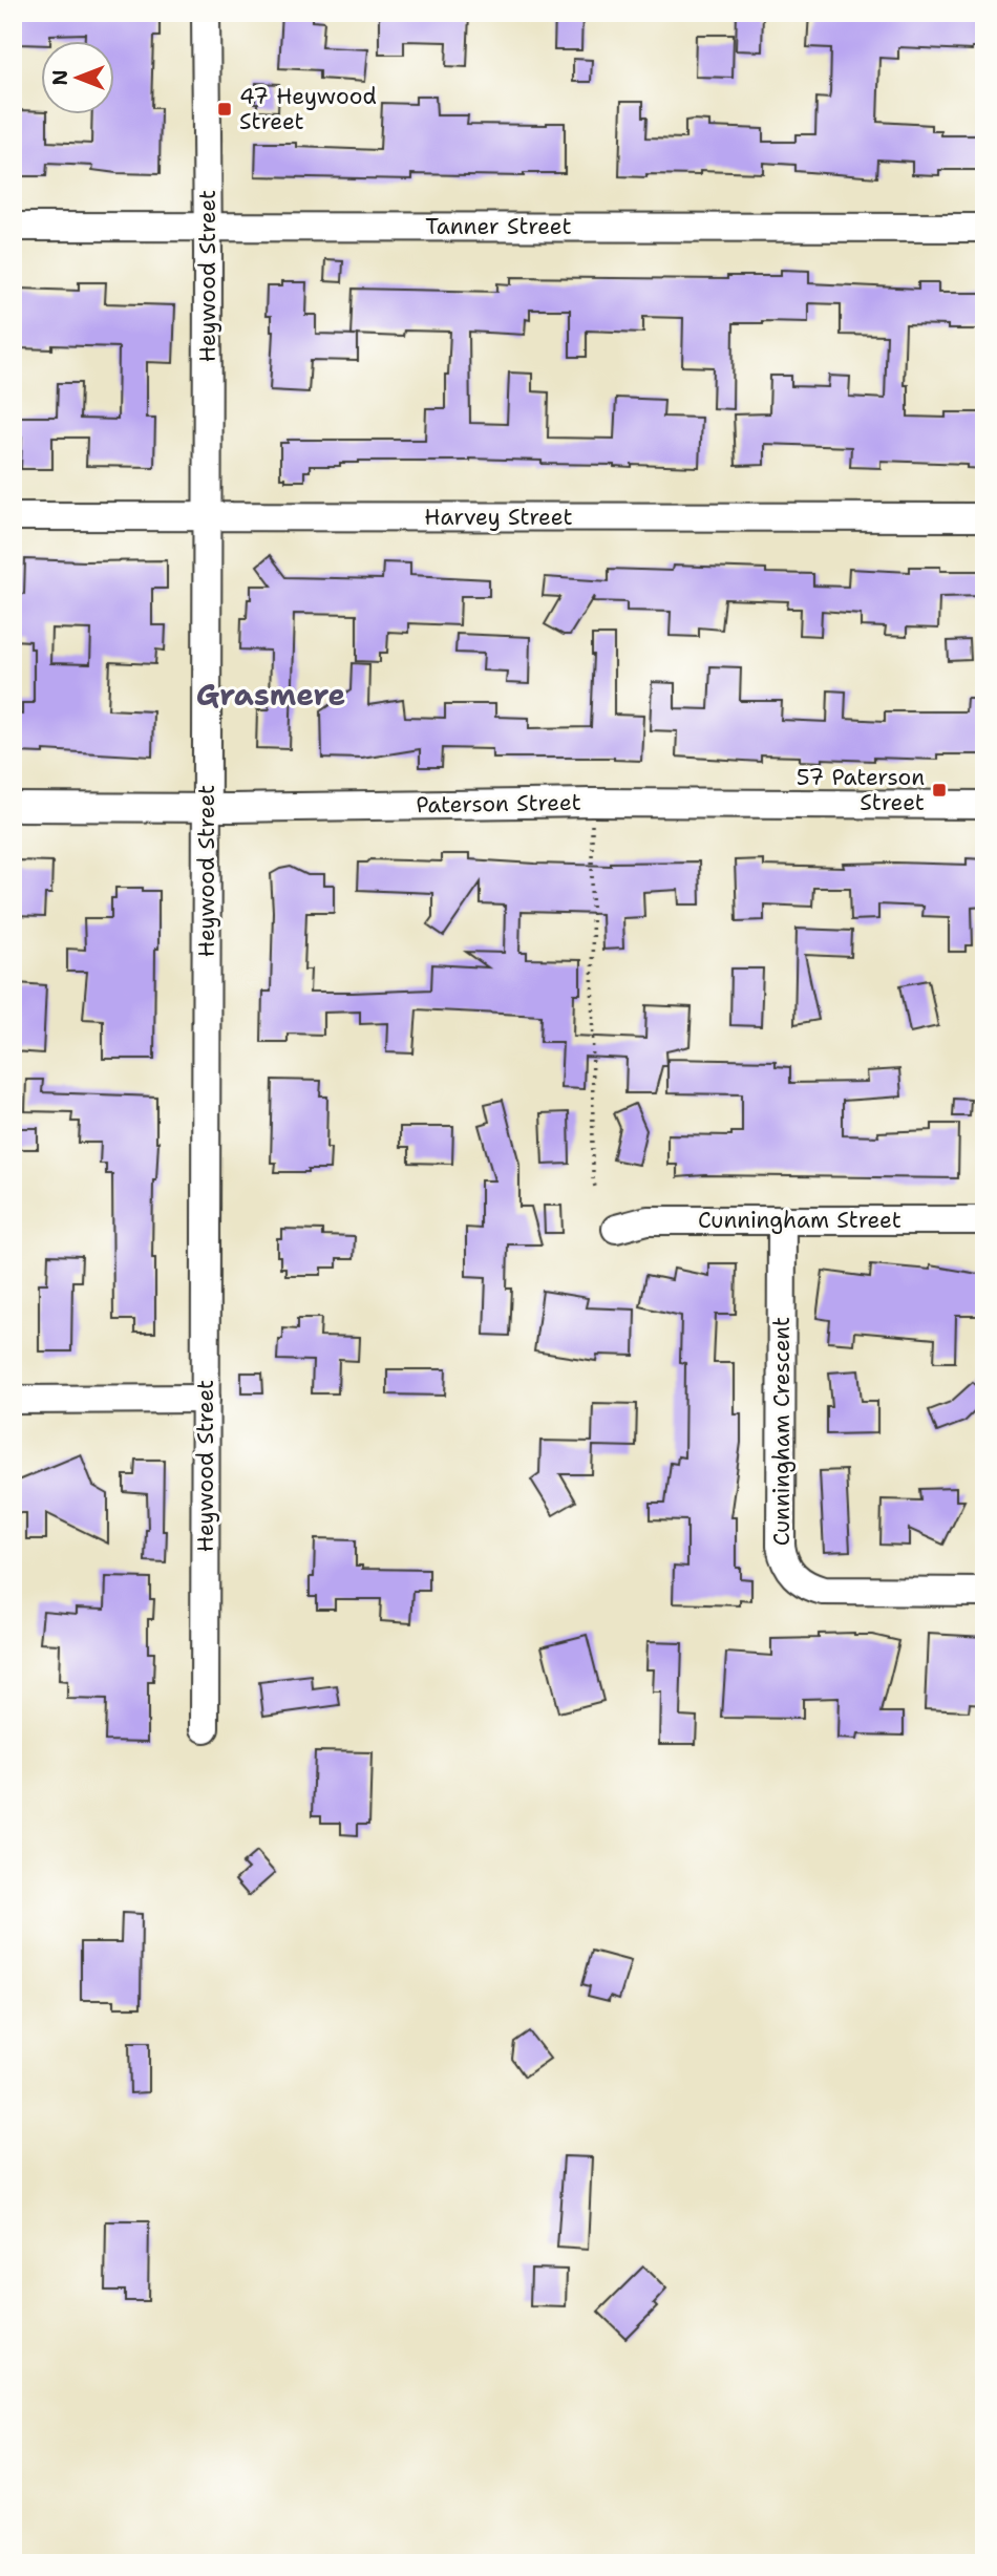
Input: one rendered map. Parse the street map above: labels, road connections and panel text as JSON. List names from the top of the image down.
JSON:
{
  "streets": {
    "street": [
      "Tanner Street",
      "Heywood Street",
      "Harvey Street",
      "Paterson Street",
      "Cunningham Street",
      "Cunningham Crescent"
    ]
  },
  "crossings": [
    ["Tanner Street", "Heywood Street"],
    ["Heywood Street", "Harvey Street"],
    ["Heywood Street", "Paterson Street"],
    ["Cunningham Street", "Cunningham Crescent"]
  ],
  "districts": ["Grasmere"],
  "places": {
    "transit": ["47 Heywood Street", "57 Paterson Street"]
  },
  "north": "left"
}
